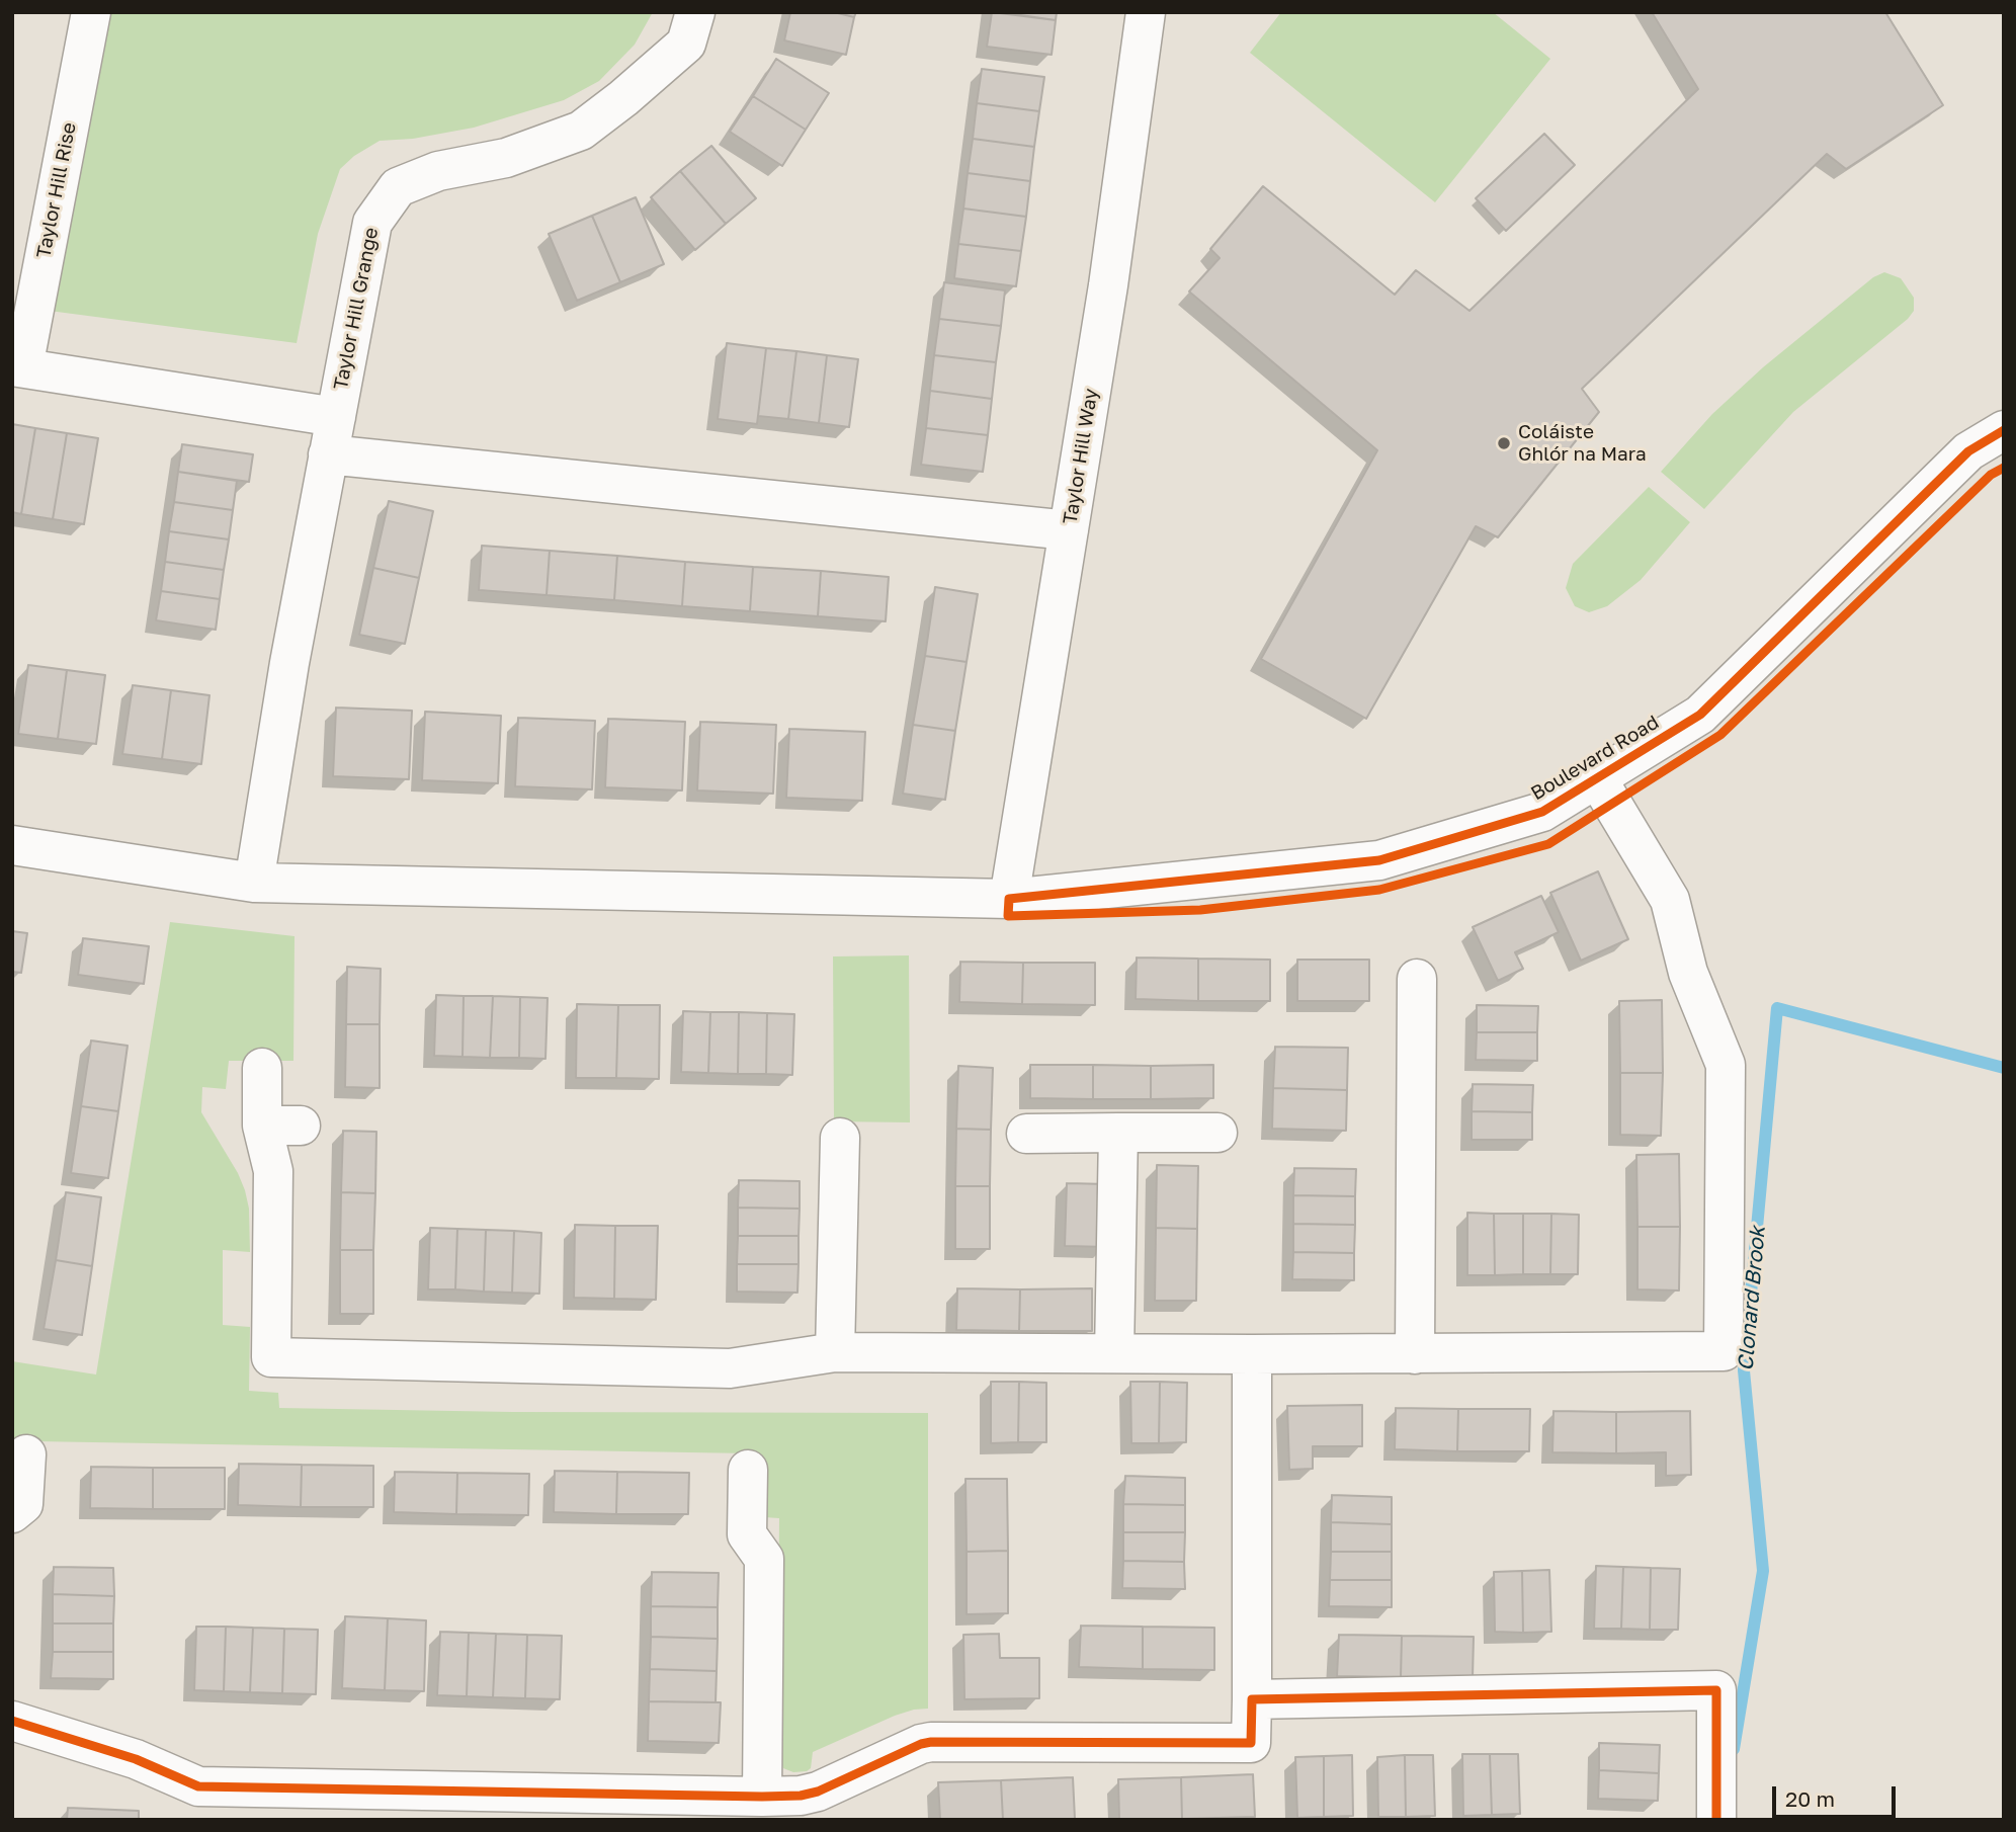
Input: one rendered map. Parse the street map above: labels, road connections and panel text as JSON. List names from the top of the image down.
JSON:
{
  "streets": {
    "street": [
      "Taylor Hill Rise",
      "Taylor Hill Grange",
      "Taylor Hill Way",
      "Boulevard Road"
    ]
  },
  "crossings": [
    ["Taylor Hill Rise", "Taylor Hill Grange"],
    ["Taylor Hill Grange", "Boulevard Road"],
    ["Taylor Hill Way", "Boulevard Road"]
  ],
  "water": ["Clonard Brook"],
  "places": ["Coláiste Ghlór na Mara"],
  "scale_bar": "20 m"
}
